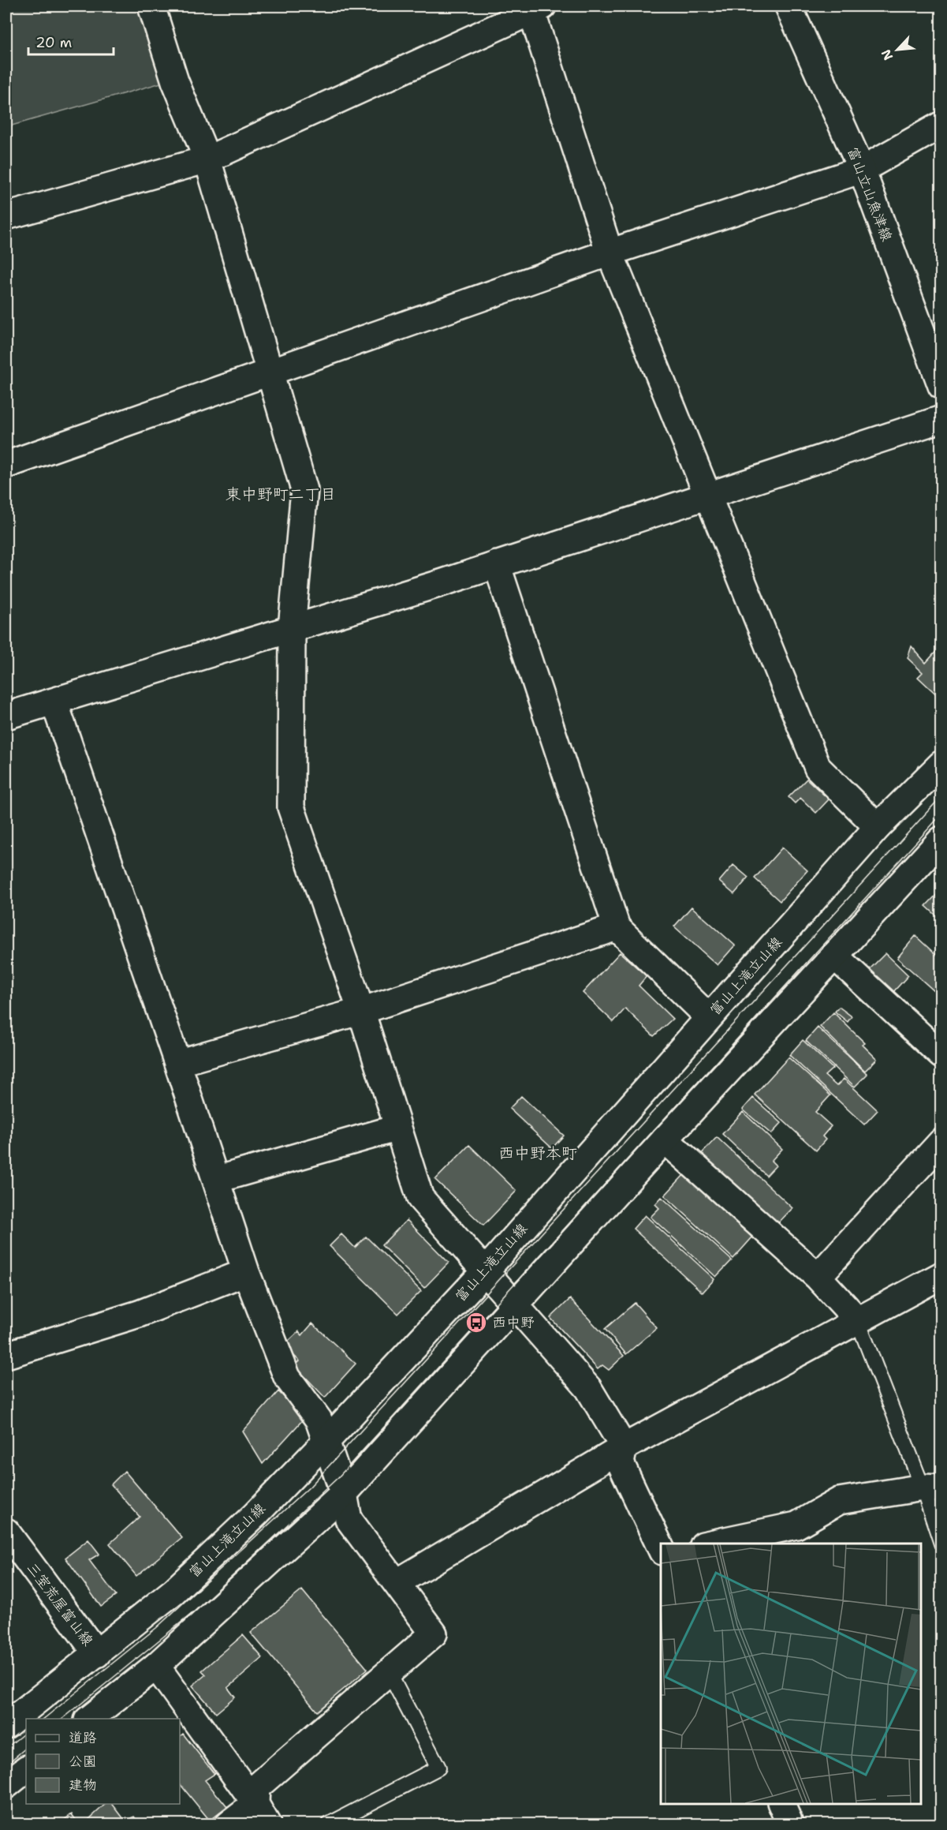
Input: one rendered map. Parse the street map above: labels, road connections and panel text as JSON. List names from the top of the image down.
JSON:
{
  "streets": {
    "street": ["富山立山魚津線", "富山上滝立山線", "三室荒屋富山線"]
  },
  "crossings": [
    ["富山上滝立山線", "三室荒屋富山線"]
  ],
  "districts": ["東中野町二丁目", "西中野本町"],
  "places": {
    "bus stop": ["西中野"]
  },
  "legend": ["道路", "公園", "建物"],
  "scale_bar": "20 m",
  "north": "bottom left"
}
